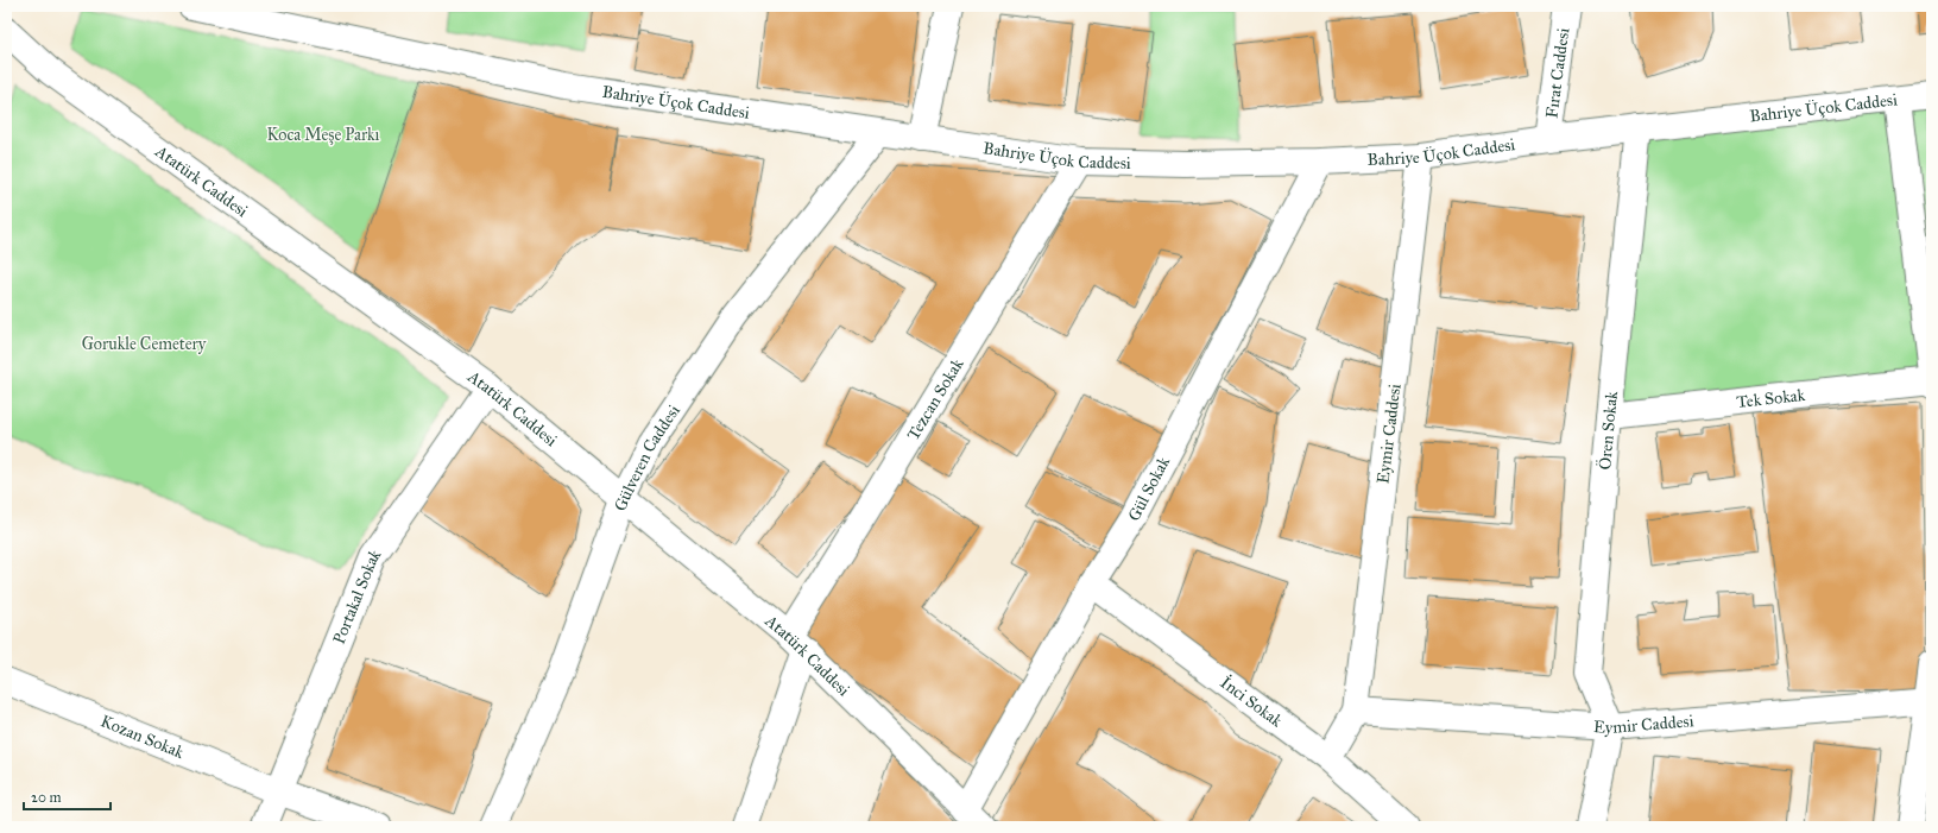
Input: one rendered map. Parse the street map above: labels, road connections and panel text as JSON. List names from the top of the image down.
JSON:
{
  "streets": {
    "street": [
      "Fırat Caddesi",
      "Bahriye Üçok Caddesi",
      "Atatürk Caddesi",
      "Tek Sokak",
      "Tezcan Sokak",
      "Ören Sokak",
      "Eymir Caddesi",
      "Gülveren Caddesi",
      "Gül Sokak",
      "Portakal Sokak",
      "İnci Sokak",
      "Kozan Sokak"
    ]
  },
  "crossings": [
    ["Fırat Caddesi", "Bahriye Üçok Caddesi"],
    ["Bahriye Üçok Caddesi", "Tezcan Sokak"],
    ["Bahriye Üçok Caddesi", "Ören Sokak"],
    ["Bahriye Üçok Caddesi", "Eymir Caddesi"],
    ["Bahriye Üçok Caddesi", "Gülveren Caddesi"],
    ["Bahriye Üçok Caddesi", "Gül Sokak"],
    ["Atatürk Caddesi", "Tezcan Sokak"],
    ["Atatürk Caddesi", "Gülveren Caddesi"],
    ["Atatürk Caddesi", "Gül Sokak"],
    ["Atatürk Caddesi", "Portakal Sokak"],
    ["Tek Sokak", "Ören Sokak"],
    ["Ören Sokak", "Eymir Caddesi"],
    ["Eymir Caddesi", "İnci Sokak"],
    ["Gül Sokak", "İnci Sokak"],
    ["Portakal Sokak", "Kozan Sokak"]
  ],
  "parks": ["Koca Meşe Parkı", "Gorukle Cemetery"],
  "scale_bar": "20 m"
}
